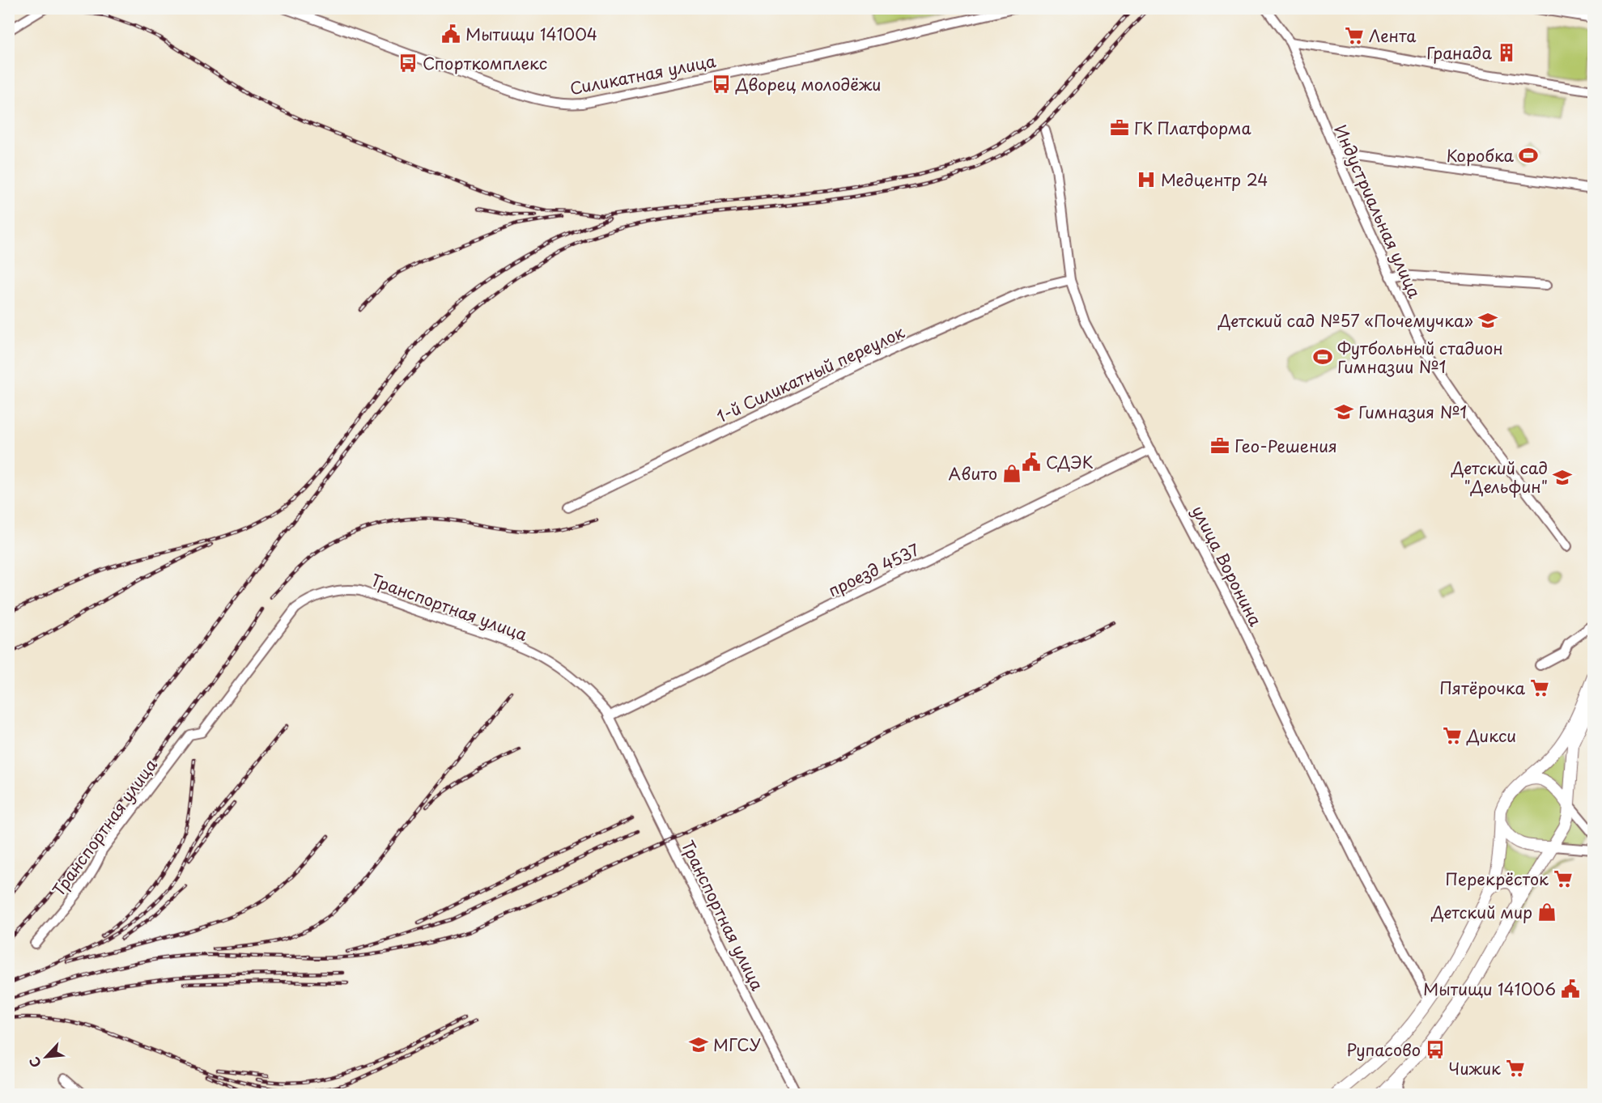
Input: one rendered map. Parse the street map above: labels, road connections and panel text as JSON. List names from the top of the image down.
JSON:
{
  "streets": {
    "street": [
      "Силикатная улица",
      "Индустриальная улица",
      "1-й Силикатный переулок",
      "улица Воронина",
      "проезд 4537",
      "Транспортная улица"
    ]
  },
  "crossings": [
    ["1-й Силикатный переулок", "улица Воронина"],
    ["улица Воронина", "проезд 4537"],
    ["проезд 4537", "Транспортная улица"]
  ],
  "places": {
    "public building": ["Мытищи 141004", "СДЭК", "Мытищи 141006"],
    "supermarket": [
      "Лента",
      "Пятёрочка",
      "Дикси",
      "Перекрёсток",
      "Чижик"
    ],
    "building": ["Гранада"],
    "bus stop": ["Спорткомплекс", "Дворец молодёжи", "Рупасово"],
    "office": ["ГК Платформа", "Гео-Решения"],
    "sports": ["Коробка", "Футбольный стадион Гимназии №1"],
    "hospital": ["Медцентр 24"],
    "school or university": [
      "Детский сад №57 «Почемучка»",
      "Гимназия №1",
      "Детский сад \"Дельфин\"",
      "МГСУ"
    ],
    "shop": ["Авито", "Детский мир"]
  },
  "north": "bottom left"
}
